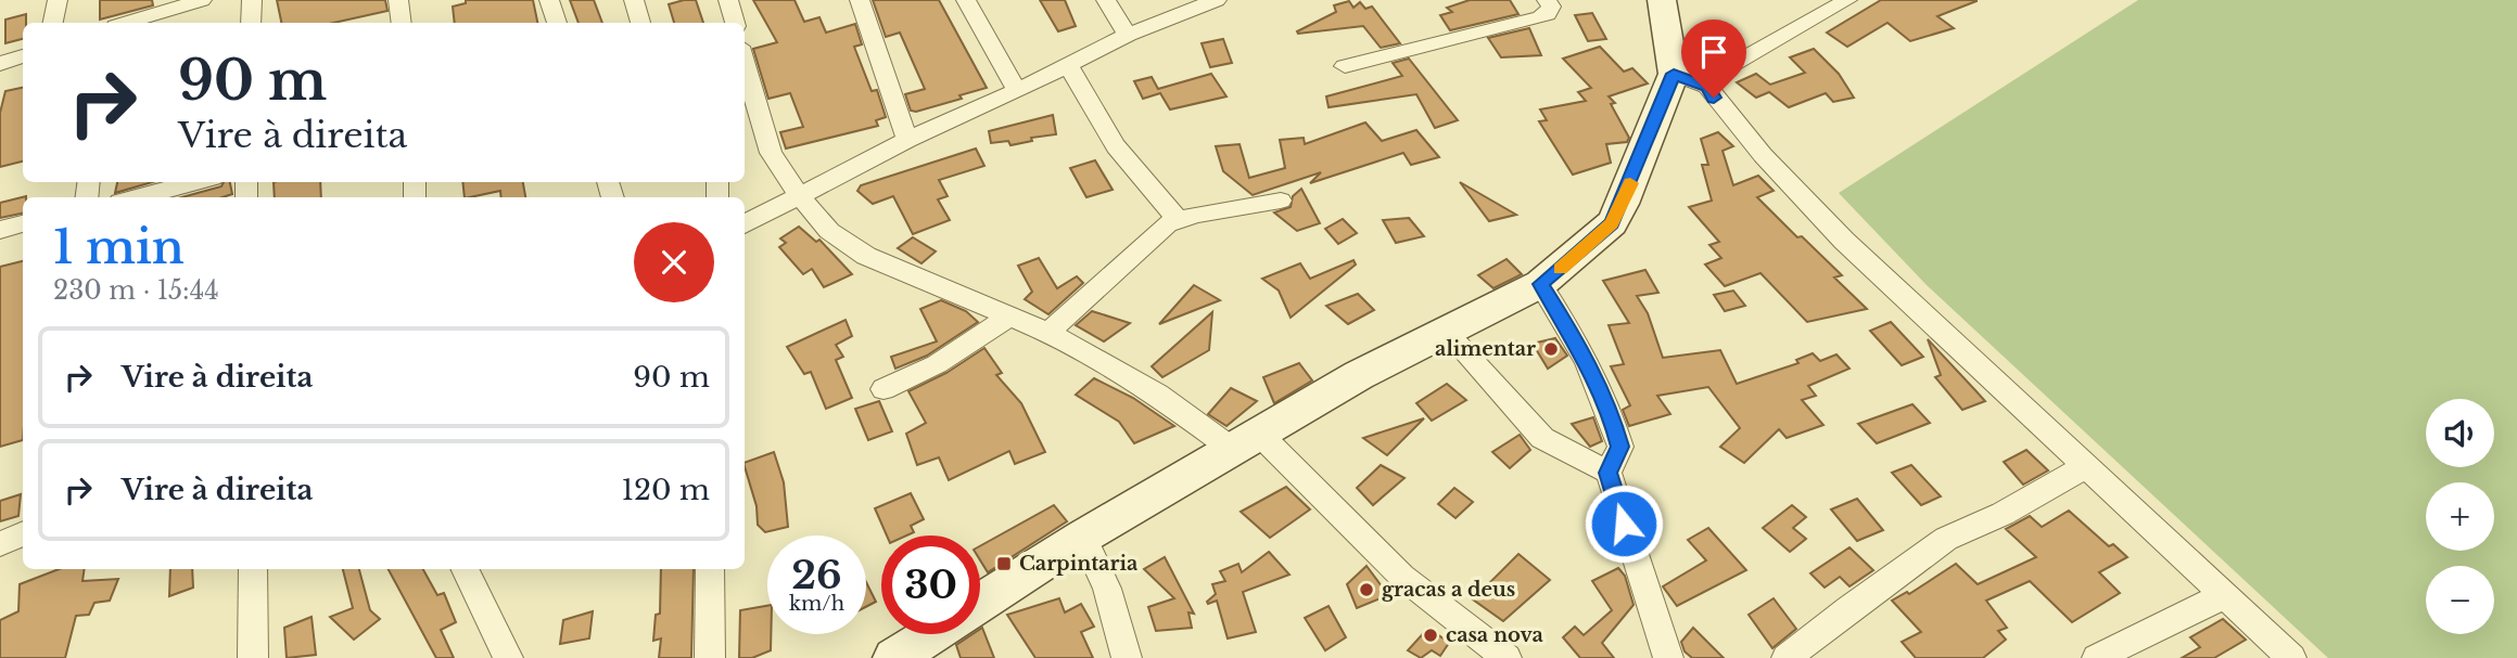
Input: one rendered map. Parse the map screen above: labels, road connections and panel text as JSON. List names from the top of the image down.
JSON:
{
  "places": {
    "other": ["alimentar", "gracas a deus", "casa nova"],
    "transit": ["Carpintaria"]
  },
  "page": {
    "turn": ["90 m", "Vire à direita"],
    "heading": ["1 min", "230 m · 15:44"],
    "list": [
      {
        "name": "Vire à direita",
        "value": "90 m"
      },
      {
        "name": "Vire à direita",
        "value": "120 m"
      }
    ],
    "map_buttons": ["+", "−"],
    "speed": "26 km/h",
    "limit": "30"
  }
}
